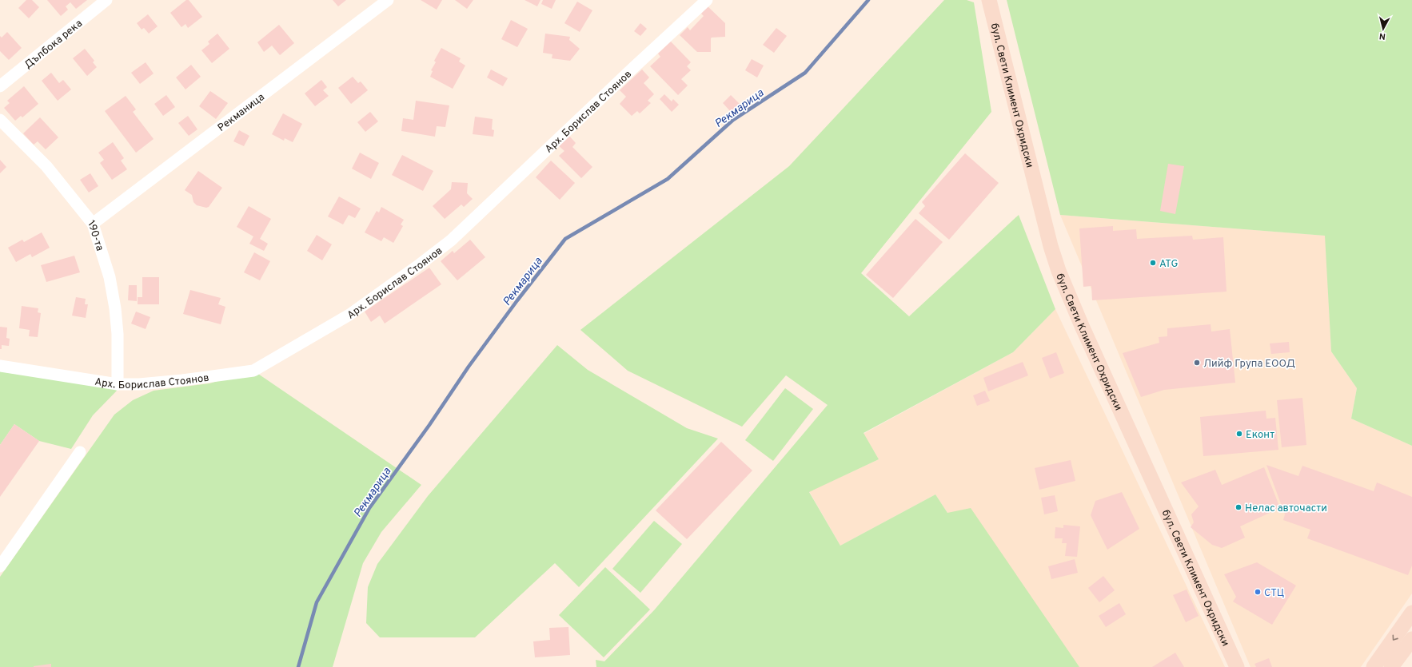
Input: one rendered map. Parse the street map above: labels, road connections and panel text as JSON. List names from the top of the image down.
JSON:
{
  "streets": {
    "main road": ["бул. Свети Климент Охридски"],
    "street": [
      "Дълбока река",
      "Арх. Борислав Стоянов",
      "Рекманица",
      "190-та"
    ]
  },
  "crossings": [
    ["Арх. Борислав Стоянов", "190-та"],
    ["Рекманица", "190-та"]
  ],
  "water": ["Рекмарица"],
  "places": [
    "ATG",
    "Лийф Група ЕООД",
    "Еконт",
    "Нелас авточасти",
    "СТЦ"
  ],
  "north": "bottom"
}
